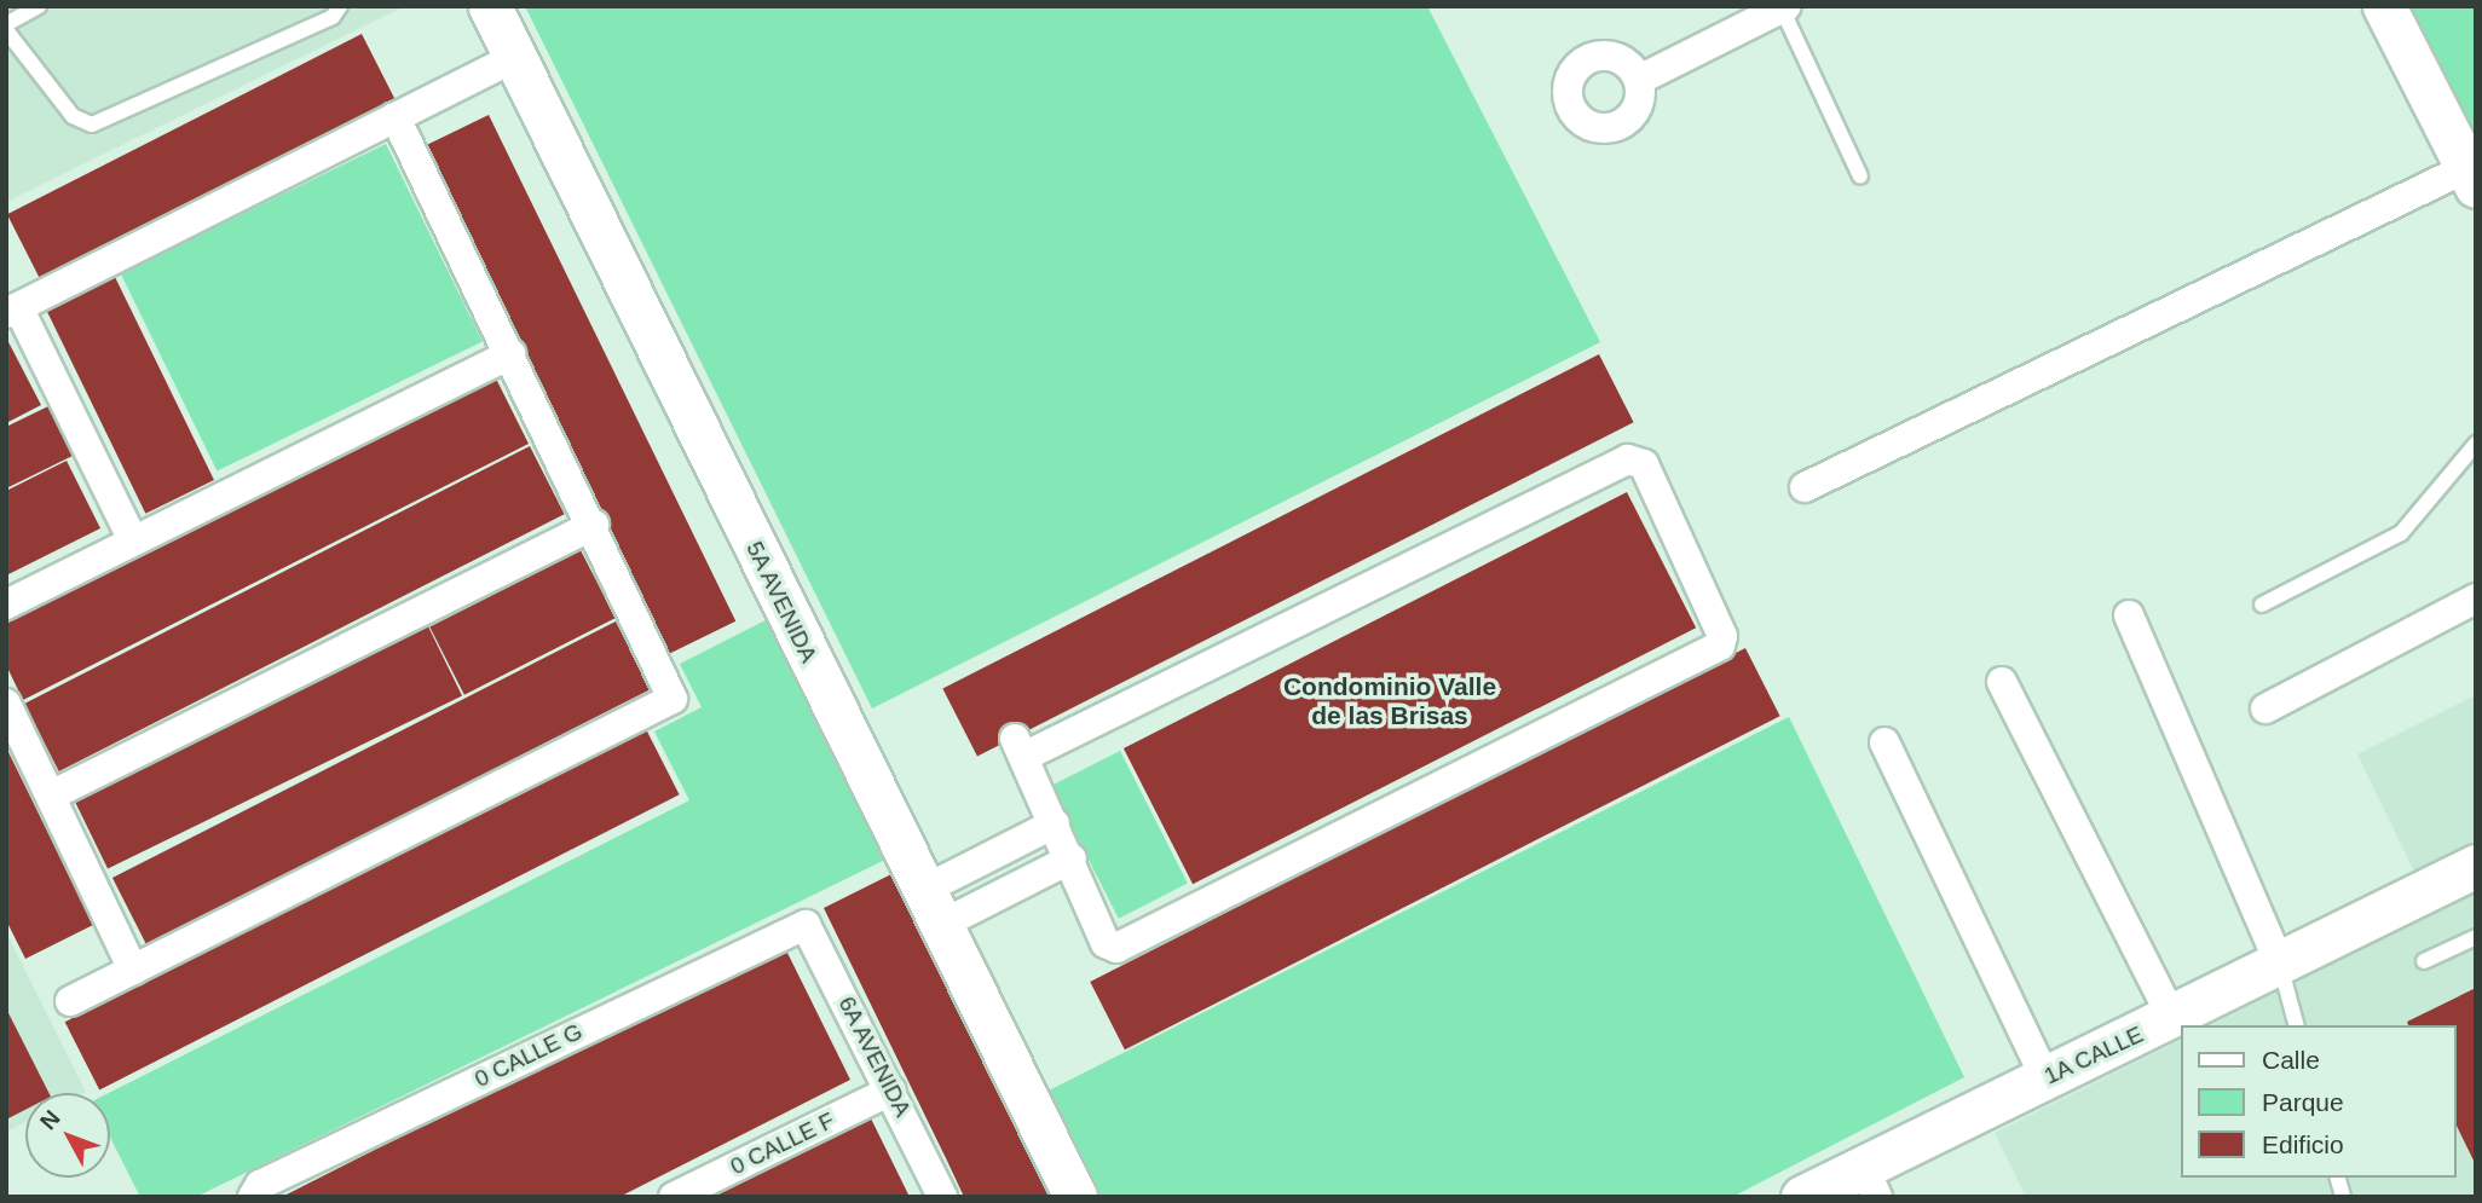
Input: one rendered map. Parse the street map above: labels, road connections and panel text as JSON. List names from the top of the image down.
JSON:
{
  "streets": {
    "street": [
      "5A AVENIDA",
      "0 CALLE G",
      "1A CALLE",
      "6A AVENIDA",
      "0 CALLE F"
    ]
  },
  "crossings": [
    ["0 CALLE G", "6A AVENIDA"],
    ["6A AVENIDA", "0 CALLE F"]
  ],
  "districts": ["Condominio Valle de las Brisas"],
  "legend": ["Calle", "Parque", "Edificio"],
  "north": "top left"
}
